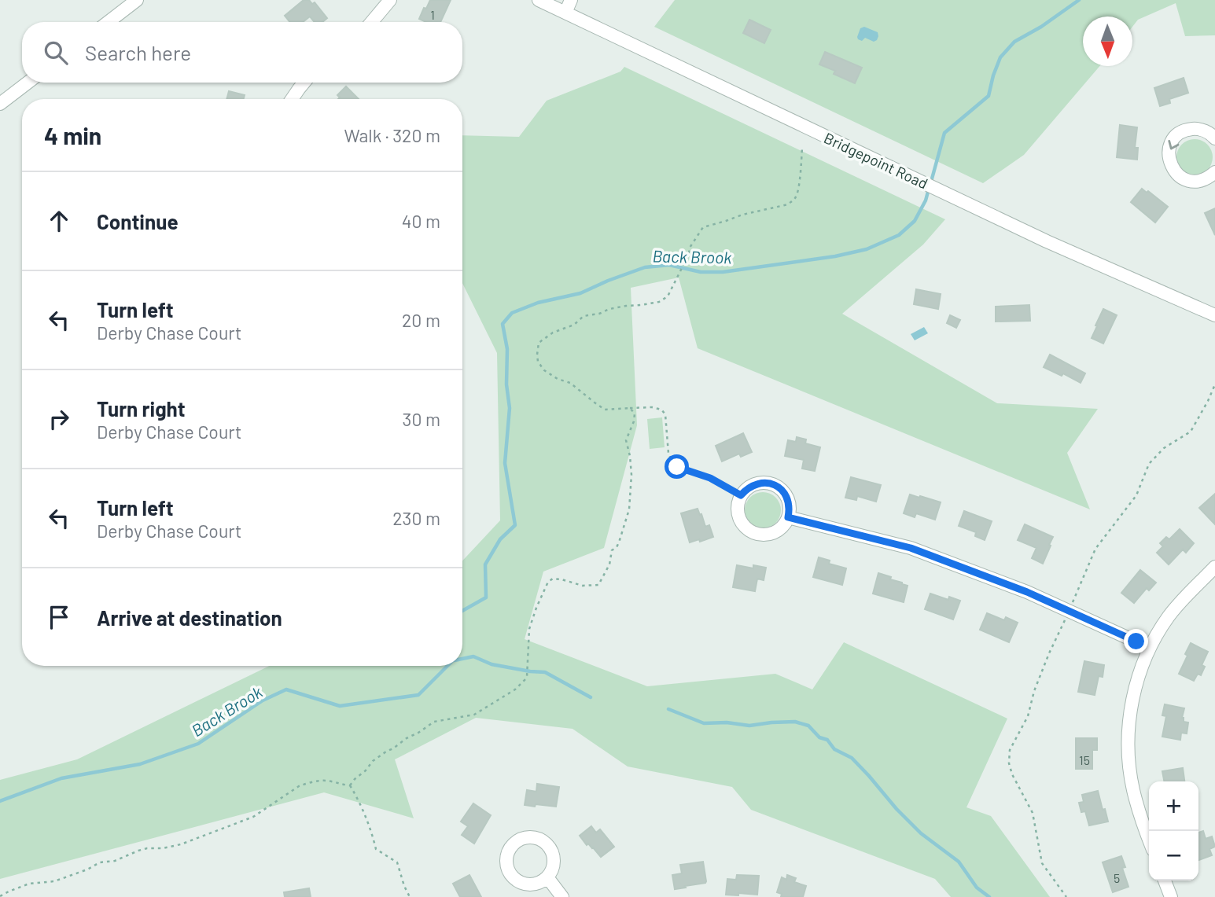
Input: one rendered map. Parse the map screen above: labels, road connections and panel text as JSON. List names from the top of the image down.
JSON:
{
  "streets": {
    "street": ["Bridgepoint Road"]
  },
  "water": ["Back Brook"],
  "house_numbers": ["1", "15", "5"],
  "north": "bottom",
  "page": {
    "search": "Search here",
    "heading": ["4 min", "Walk · 320 m"],
    "list": [
      ["Continue", "40 m"],
      ["Turn left", "Derby Chase Court", "20 m"],
      ["Turn right", "Derby Chase Court", "30 m"],
      ["Turn left", "Derby Chase Court", "230 m"],
      "Arrive at destination"
    ],
    "map_buttons": ["+", "−"]
  }
}
